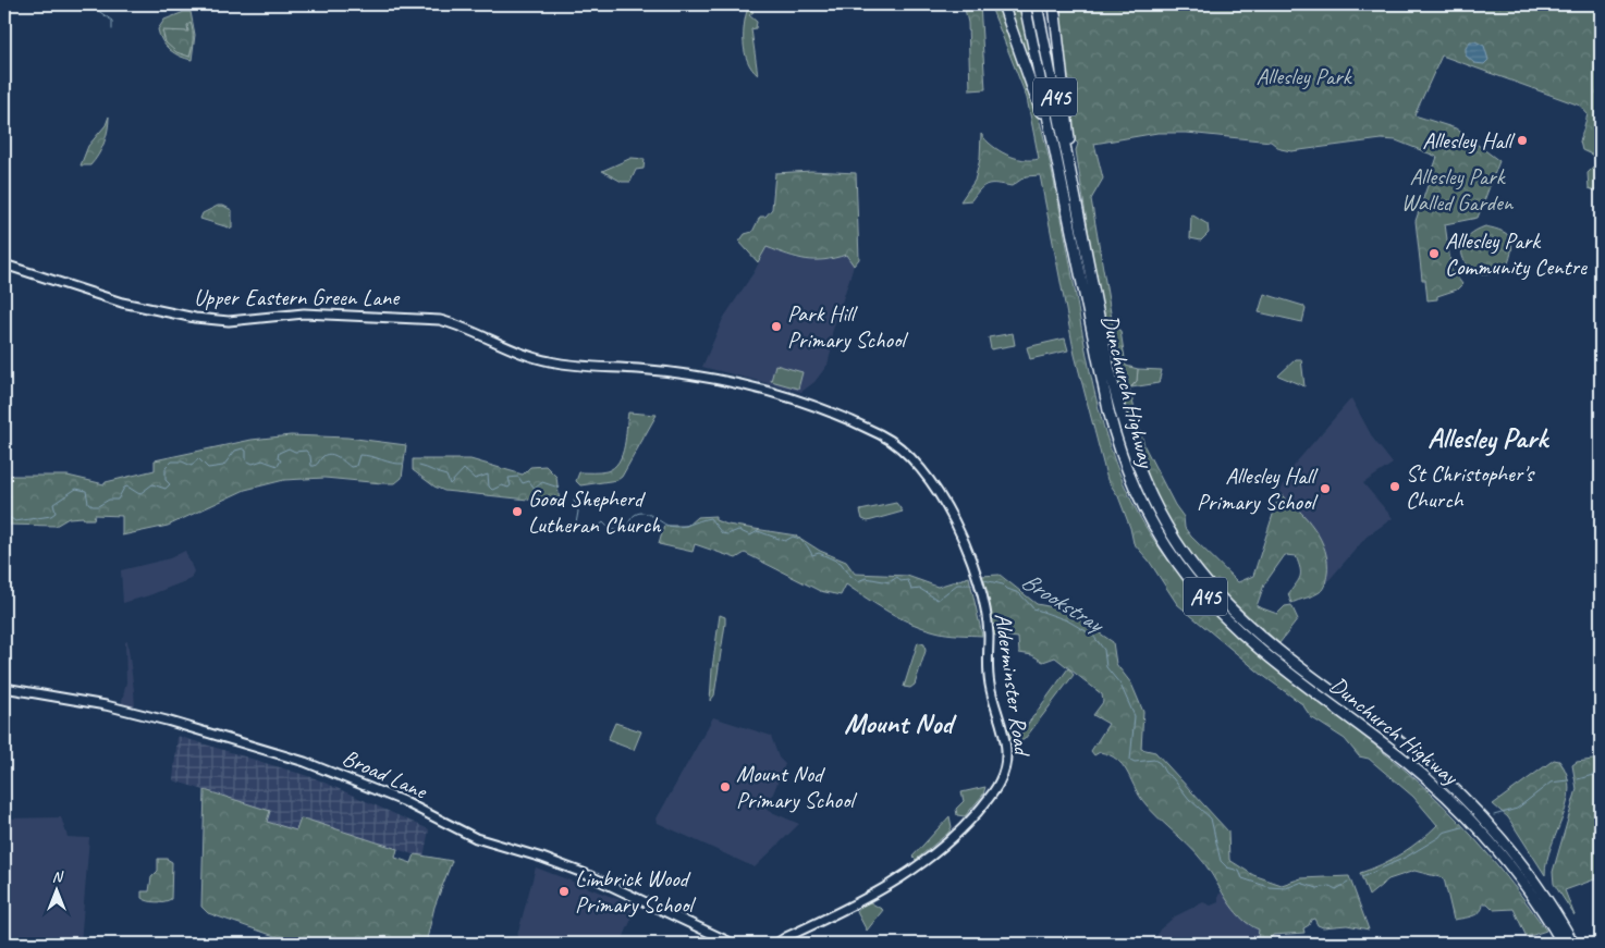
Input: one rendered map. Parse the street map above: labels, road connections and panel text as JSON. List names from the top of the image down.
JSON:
{
  "streets": {
    "highway": ["A45", "Dunchurch Highway"],
    "street": ["Upper Eastern Green Lane", "Alderminster Road", "Broad Lane"]
  },
  "crossings": [
    ["Upper Eastern Green Lane", "Alderminster Road"]
  ],
  "districts": ["Allesley Park", "Mount Nod"],
  "water": ["Brookstray"],
  "parks": ["Allesley Park", "Allesley Park Walled Garden"],
  "places": [
    "Allesley Hall",
    "Allesley Park Community Centre",
    "Park Hill Primary School",
    "St Christopher's Church",
    "Allesley Hall Primary School",
    "Good Shepherd Lutheran Church",
    "Mount Nod Primary School",
    "Limbrick Wood Primary School"
  ],
  "north": "top"
}
